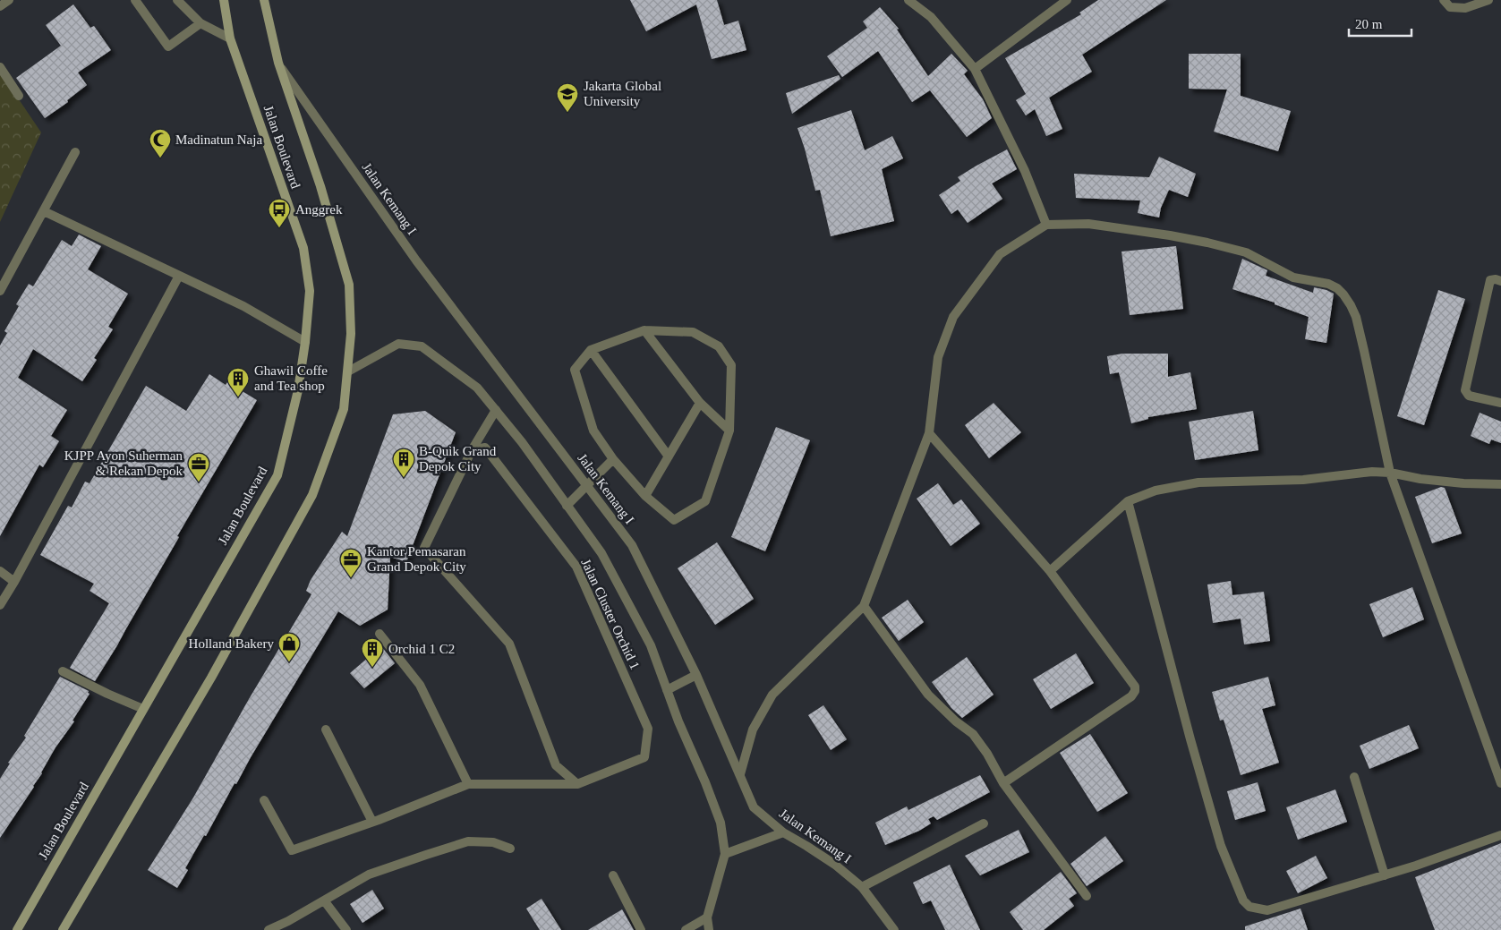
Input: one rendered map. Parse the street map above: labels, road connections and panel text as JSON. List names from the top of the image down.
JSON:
{
  "streets": {
    "main road": ["Jalan Boulevard"],
    "street": ["Jalan Kemang I", "Jalan Cluster Orchid 1"]
  },
  "crossings": [
    ["Jalan Boulevard", "Jalan Kemang I"]
  ],
  "places": {
    "school or university": ["Jakarta Global University"],
    "mosque": ["Madinatun Naja"],
    "bus stop": ["Anggrek"],
    "building": ["Ghawil Coffe and Tea shop", "B-Quik Grand Depok City", "Orchid 1 C2"],
    "office": ["KJPP Ayon Suherman & Rekan Depok", "Kantor Pemasaran Grand Depok City"],
    "shop": ["Holland Bakery"]
  },
  "scale_bar": "20 m"
}
